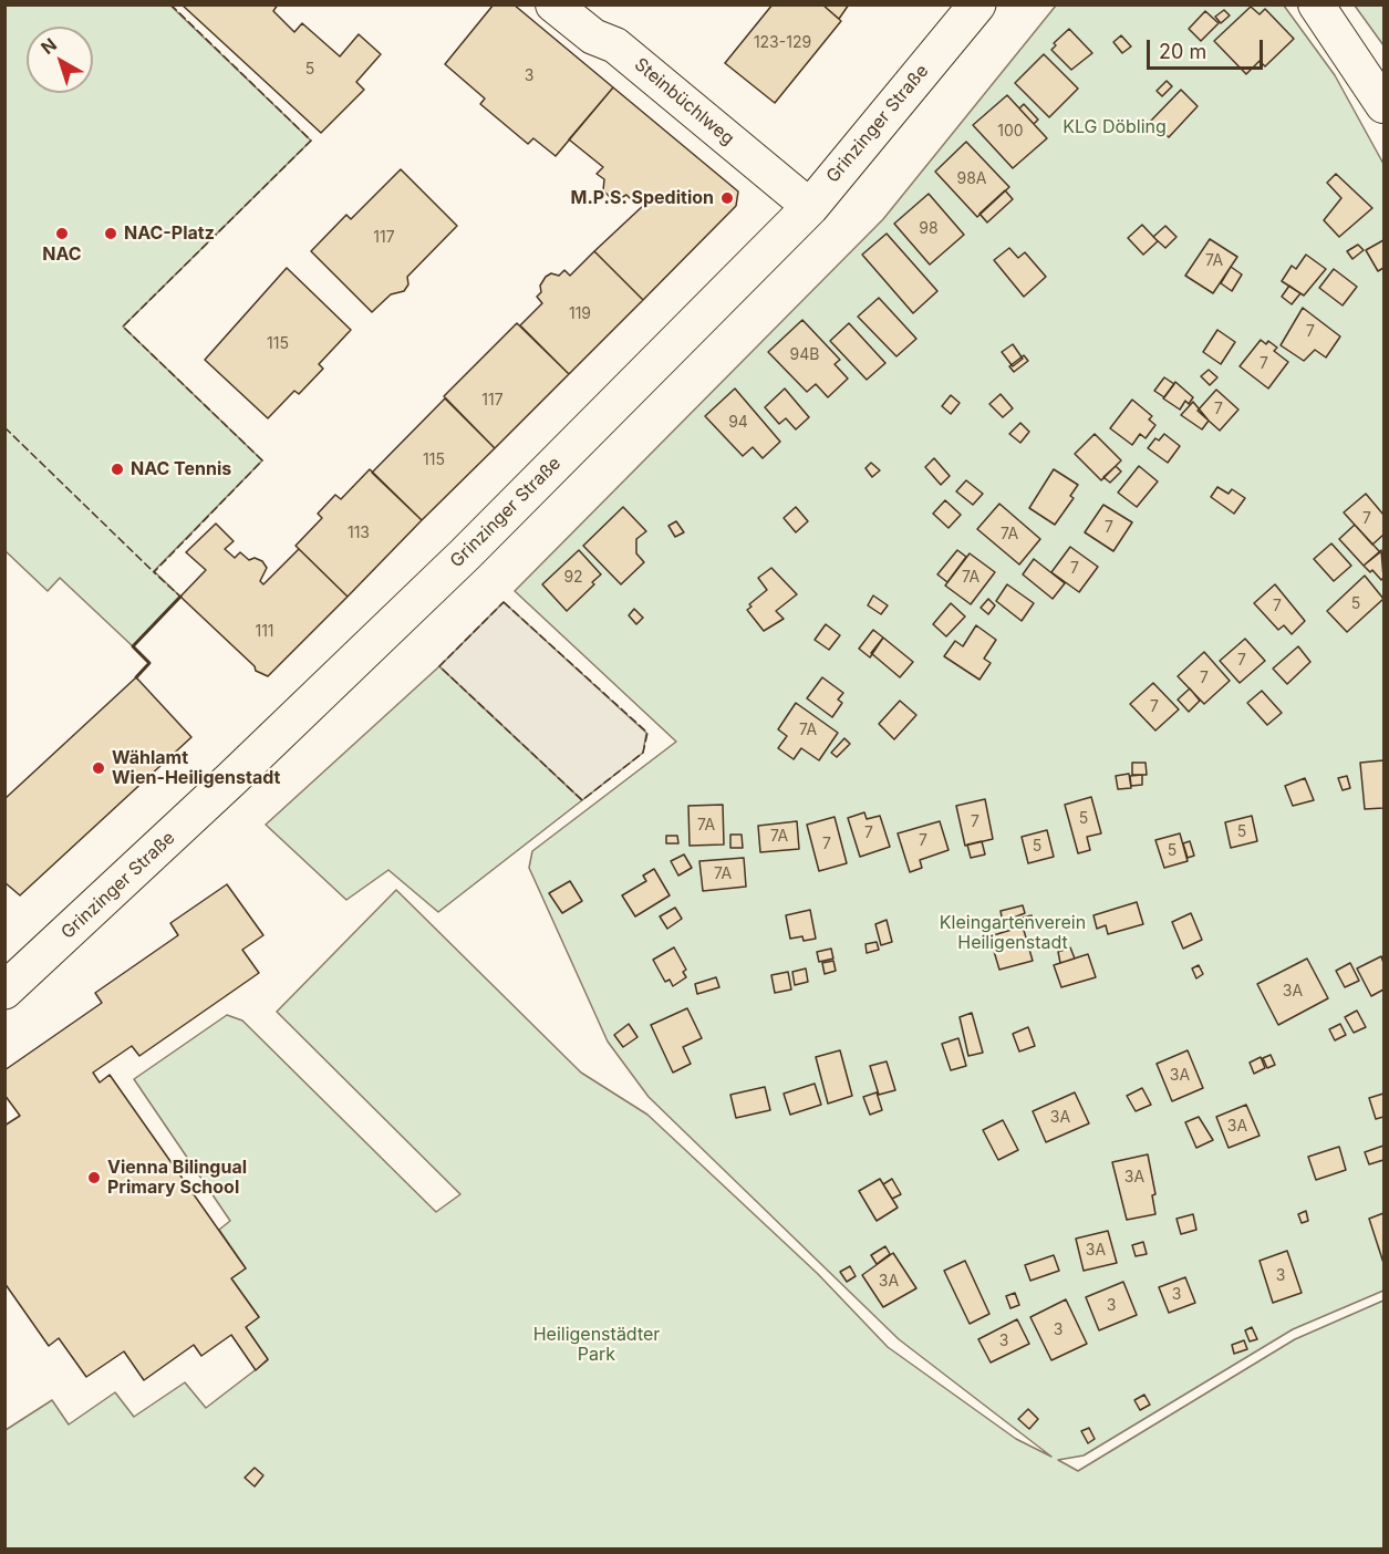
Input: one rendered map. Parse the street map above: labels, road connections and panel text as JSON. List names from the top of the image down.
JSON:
{
  "streets": {
    "street": ["Steinbüchlweg", "Grinzinger Straße"]
  },
  "crossings": [
    ["Steinbüchlweg", "Grinzinger Straße"]
  ],
  "parks": ["KLG Döbling", "Kleingartenverein Heiligenstadt", "Heiligenstädter Park"],
  "places": [
    "M.P.S. Spedition",
    "NAC",
    "NAC-Platz",
    "NAC Tennis",
    "Wählamt Wien-Heiligenstadt",
    "Vienna Bilingual Primary School"
  ],
  "house_numbers": [
    "123-129",
    "5",
    "3",
    "100",
    "98A",
    "98",
    "117",
    "7A",
    "119",
    "7",
    "115",
    "94B",
    "7",
    "117",
    "7",
    "94",
    "115",
    "7",
    "7",
    "113",
    "7A",
    "7",
    "92",
    "7A",
    "5",
    "7",
    "111",
    "7",
    "7",
    "7",
    "7A",
    "5",
    "7",
    "7A",
    "5",
    "7",
    "7A",
    "7",
    "7",
    "5",
    "5",
    "7A",
    "3A",
    "3A",
    "3A",
    "3A",
    "3A",
    "3A",
    "3",
    "3A",
    "3",
    "3",
    "3",
    "3"
  ],
  "scale_bar": "20 m",
  "north": "top left"
}
